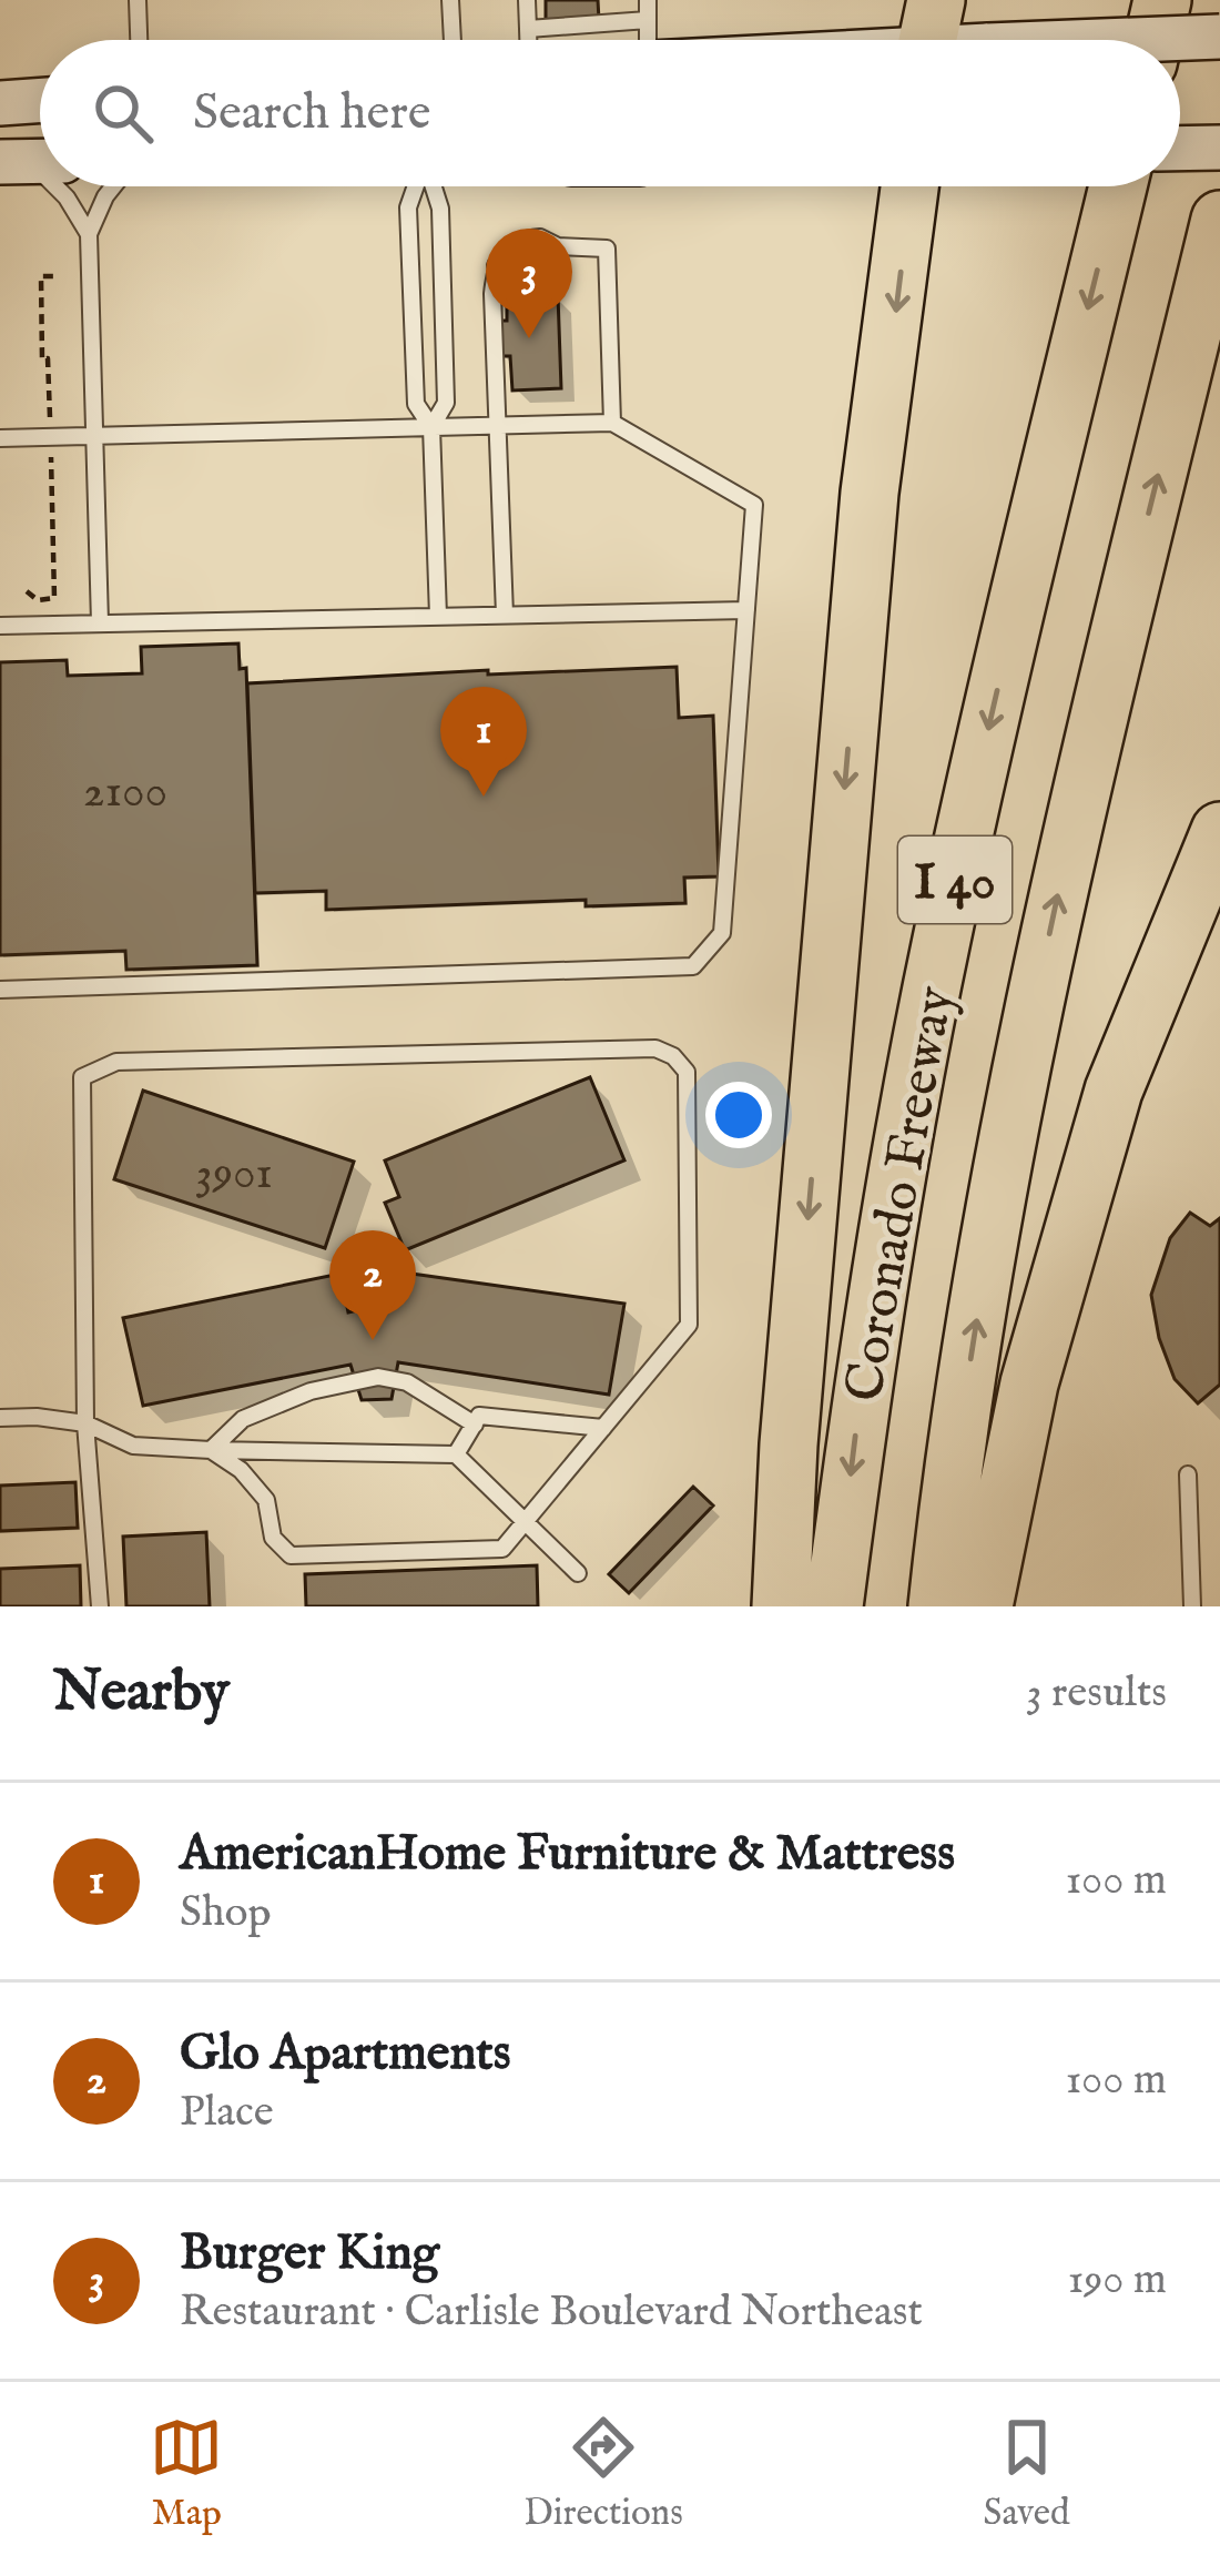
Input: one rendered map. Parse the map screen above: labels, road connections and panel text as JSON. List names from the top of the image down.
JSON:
{
  "streets": {
    "highway": ["I 40", "Coronado Freeway"]
  },
  "house_numbers": ["2100", "3901"],
  "page": {
    "search": "Search here",
    "pins": ["3", "1", "2"],
    "heading": ["Nearby", "3 results"],
    "list": [
      {
        "mark": "1",
        "name": "AmericanHome Furniture & Mattress",
        "note": "Shop",
        "value": "100 m"
      },
      {
        "mark": "2",
        "name": "Glo Apartments",
        "note": "Place",
        "value": "100 m"
      },
      {
        "mark": "3",
        "name": "Burger King",
        "note": "Restaurant · Carlisle Boulevard Northeast",
        "value": "190 m"
      }
    ],
    "nav": ["Map", "Directions", "Saved"]
  }
}
